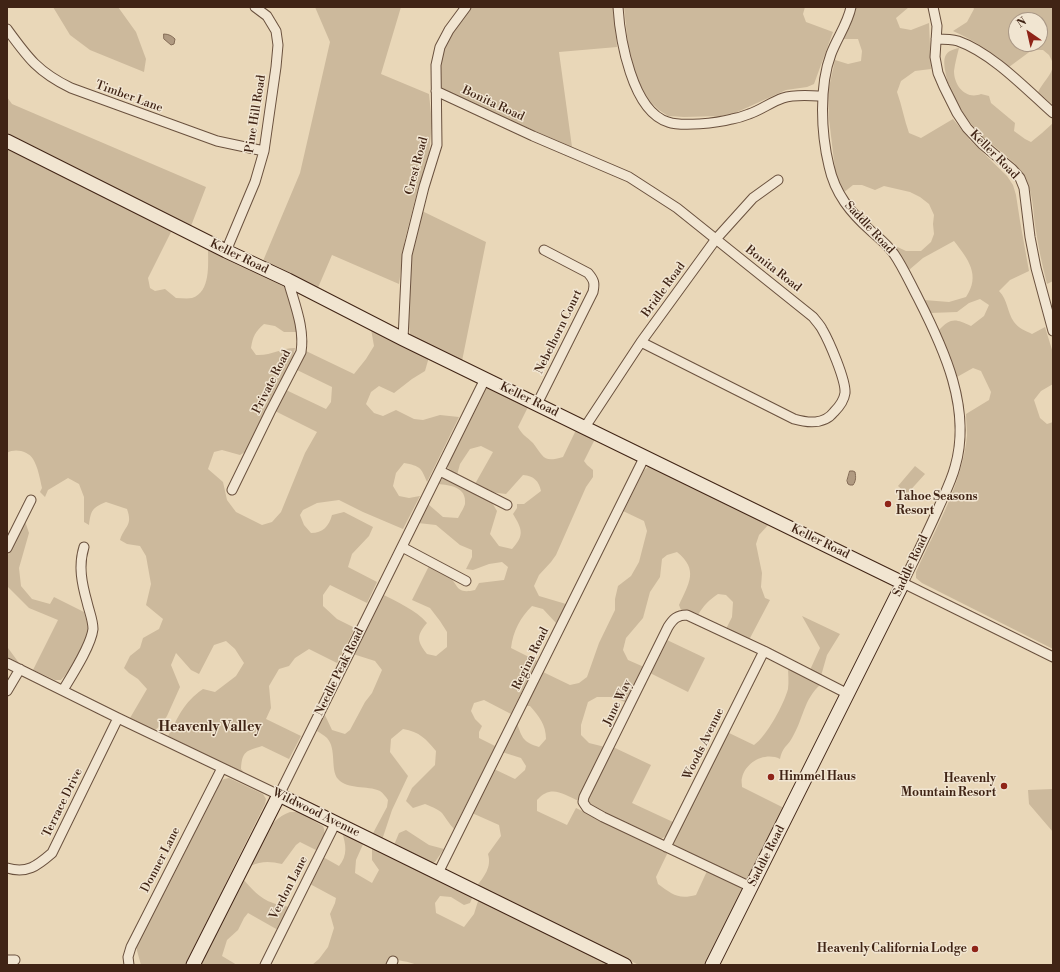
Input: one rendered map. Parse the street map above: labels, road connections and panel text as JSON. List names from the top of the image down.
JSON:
{
  "streets": {
    "street": [
      "Timber Lane",
      "Bonita Road",
      "Pine Hill Road",
      "Keller Road",
      "Crest Road",
      "Saddle Road",
      "Bridle Road",
      "Nebelhorn Court",
      "Private Road",
      "Regina Road",
      "Needle Peak Road",
      "June Way",
      "Woods Avenue",
      "Terrace Drive",
      "Wildwood Avenue",
      "Donner Lane",
      "Verdon Lane"
    ]
  },
  "crossings": [
    ["Timber Lane", "Pine Hill Road"],
    ["Bonita Road", "Crest Road"],
    ["Bonita Road", "Bridle Road"],
    ["Pine Hill Road", "Keller Road"],
    ["Keller Road", "Crest Road"],
    ["Keller Road", "Saddle Road"],
    ["Keller Road", "Bridle Road"],
    ["Keller Road", "Nebelhorn Court"],
    ["Keller Road", "Private Road"],
    ["Keller Road", "Regina Road"],
    ["Keller Road", "Needle Peak Road"],
    ["Saddle Road", "June Way"],
    ["Regina Road", "Wildwood Avenue"],
    ["Needle Peak Road", "Wildwood Avenue"],
    ["June Way", "Woods Avenue"],
    ["Terrace Drive", "Wildwood Avenue"],
    ["Wildwood Avenue", "Donner Lane"],
    ["Wildwood Avenue", "Verdon Lane"]
  ],
  "districts": ["Heavenly Valley"],
  "places": [
    "Tahoe Seasons Resort",
    "Himmel Haus",
    "Heavenly Mountain Resort",
    "Heavenly California Lodge"
  ],
  "north": "top left"
}
